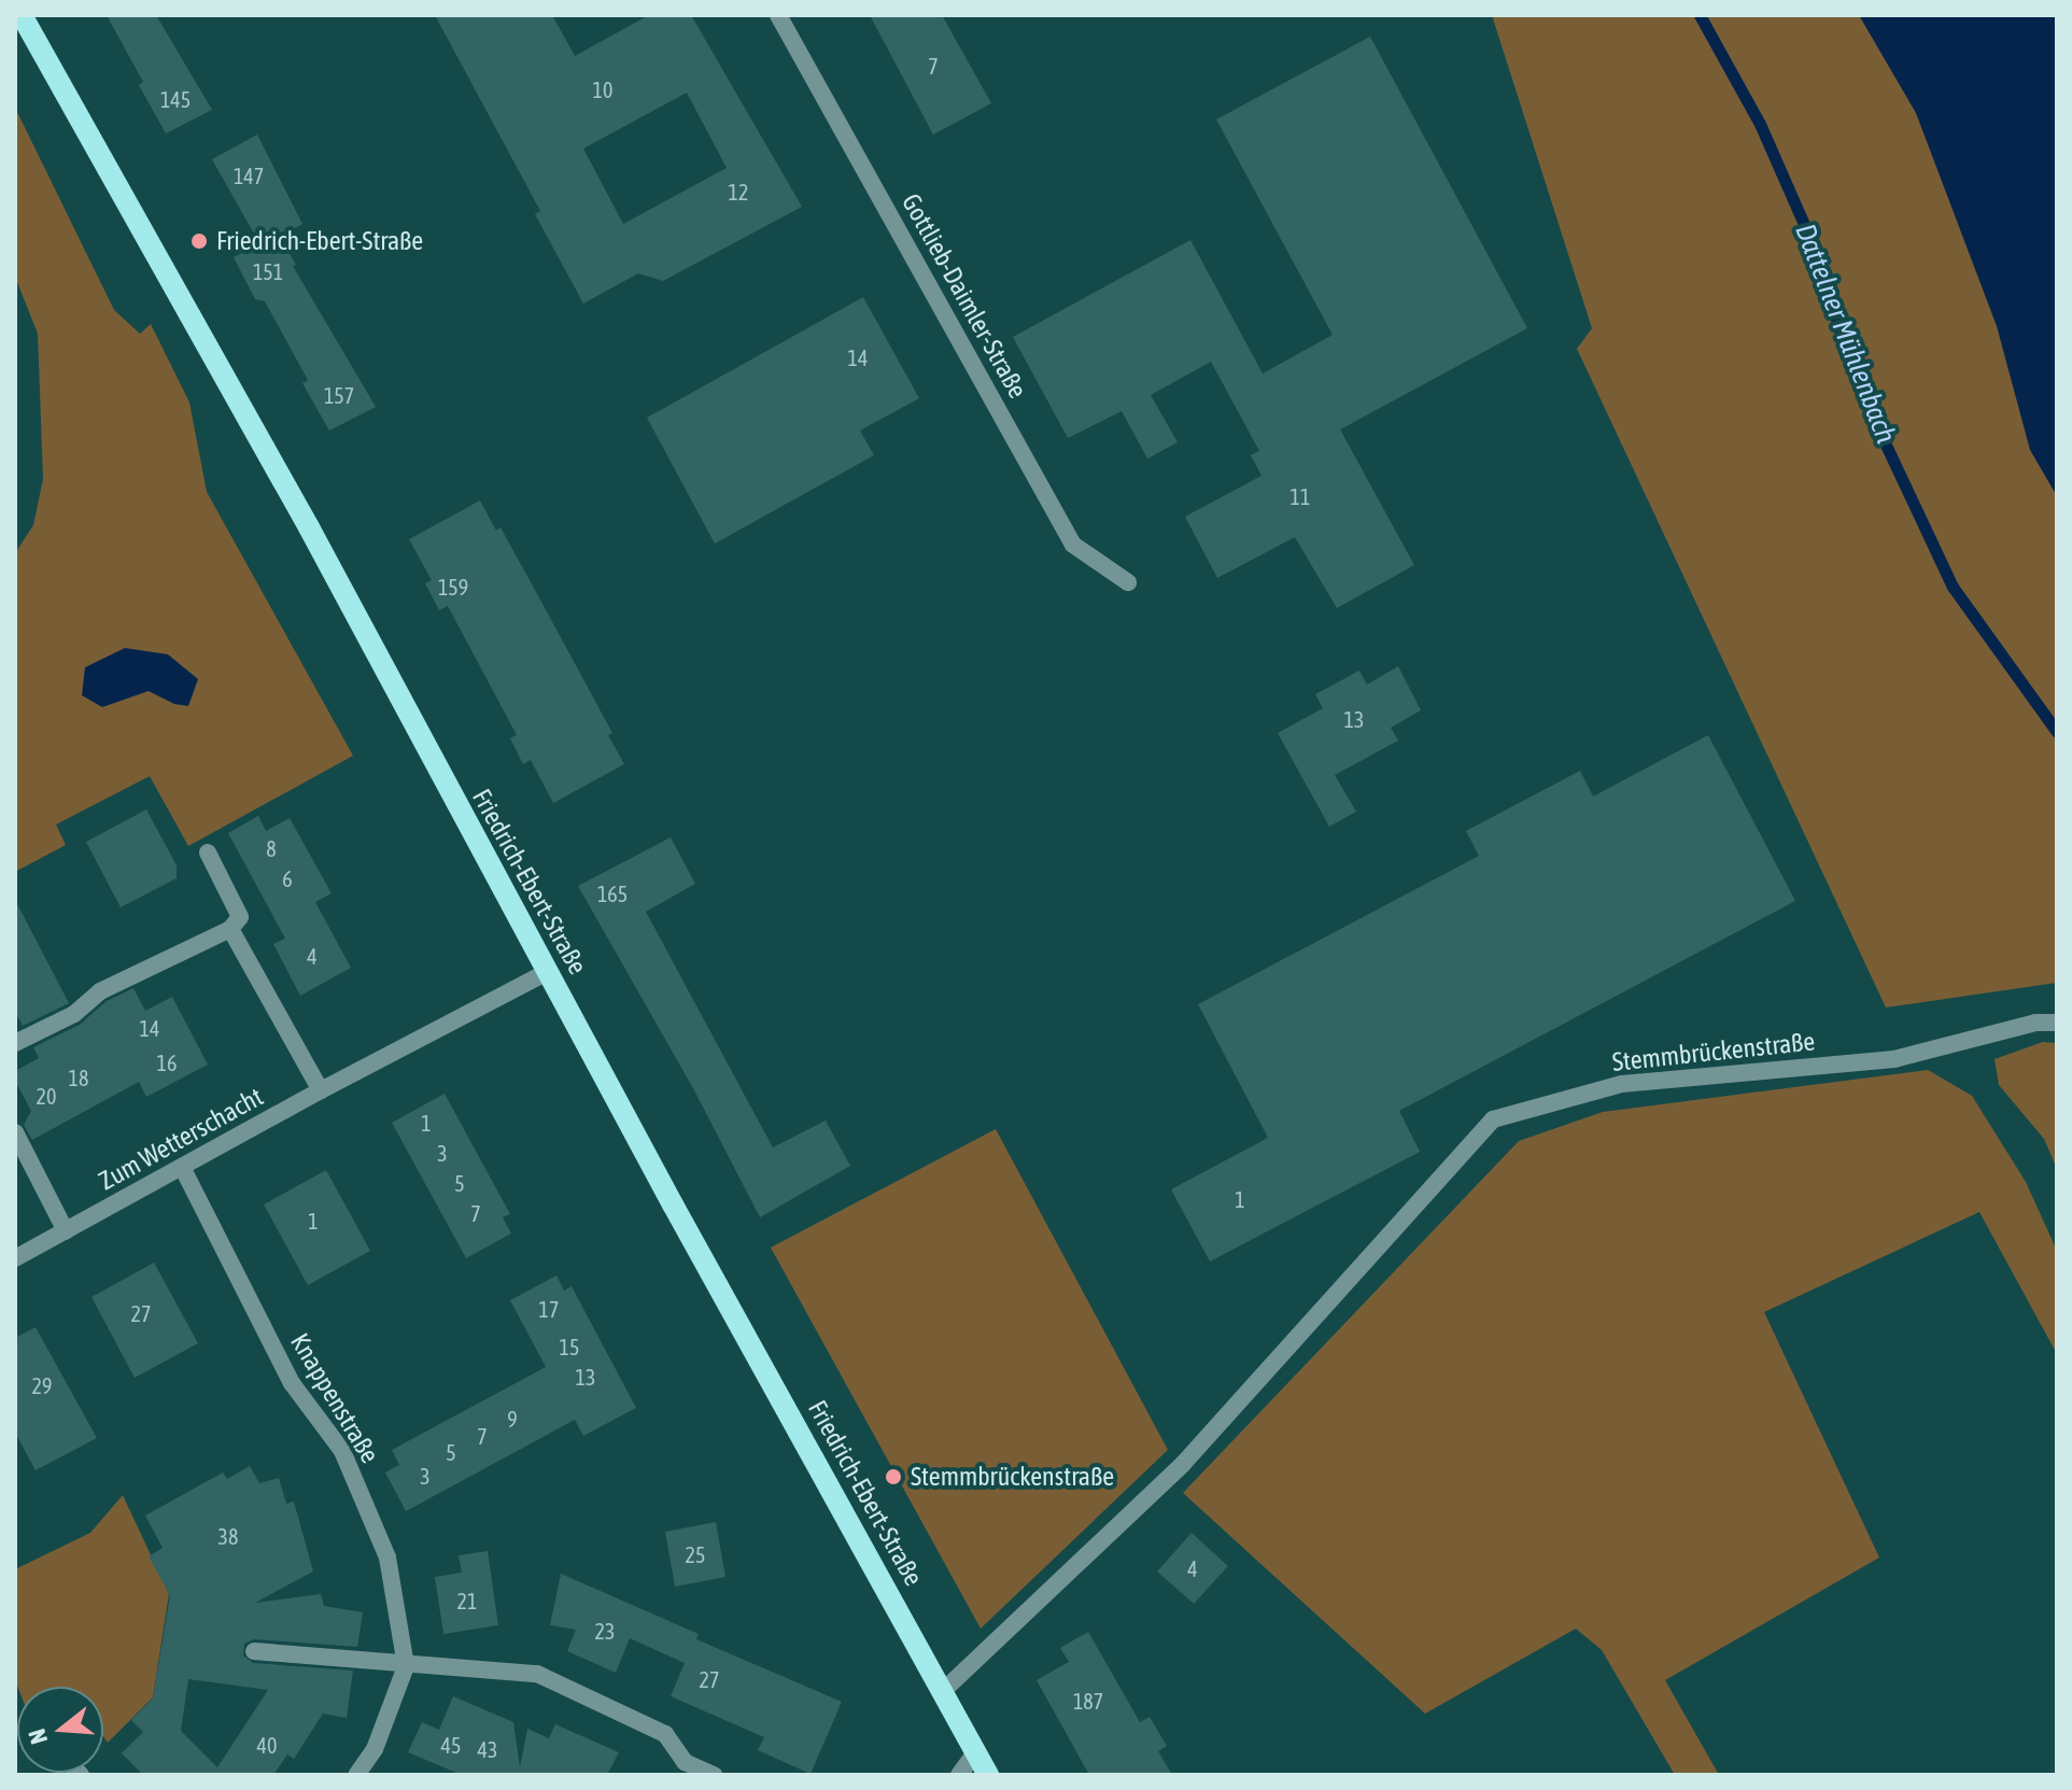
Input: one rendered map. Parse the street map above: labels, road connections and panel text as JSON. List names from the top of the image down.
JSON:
{
  "streets": {
    "main road": ["Friedrich-Ebert-Straße"],
    "street": [
      "Gottlieb-Daimler-Straße",
      "Stemmbrückenstraße",
      "Zum Wetterschacht",
      "Knappenstraße"
    ]
  },
  "crossings": [
    ["Friedrich-Ebert-Straße", "Stemmbrückenstraße"],
    ["Friedrich-Ebert-Straße", "Zum Wetterschacht"],
    ["Zum Wetterschacht", "Knappenstraße"]
  ],
  "water": ["Dattelner Mühlenbach"],
  "places": ["Friedrich-Ebert-Straße", "Stemmbrückenstraße"],
  "house_numbers": [
    "7",
    "10",
    "145",
    "147",
    "12",
    "151",
    "14",
    "157",
    "11",
    "159",
    "13",
    "8",
    "6",
    "165",
    "4",
    "14",
    "16",
    "18",
    "20",
    "1",
    "3",
    "5",
    "1",
    "7",
    "1",
    "17",
    "27",
    "15",
    "13",
    "29",
    "9",
    "7",
    "5",
    "3",
    "38",
    "25",
    "4",
    "21",
    "23",
    "27",
    "187",
    "40",
    "45",
    "43"
  ],
  "north": "left"
}
